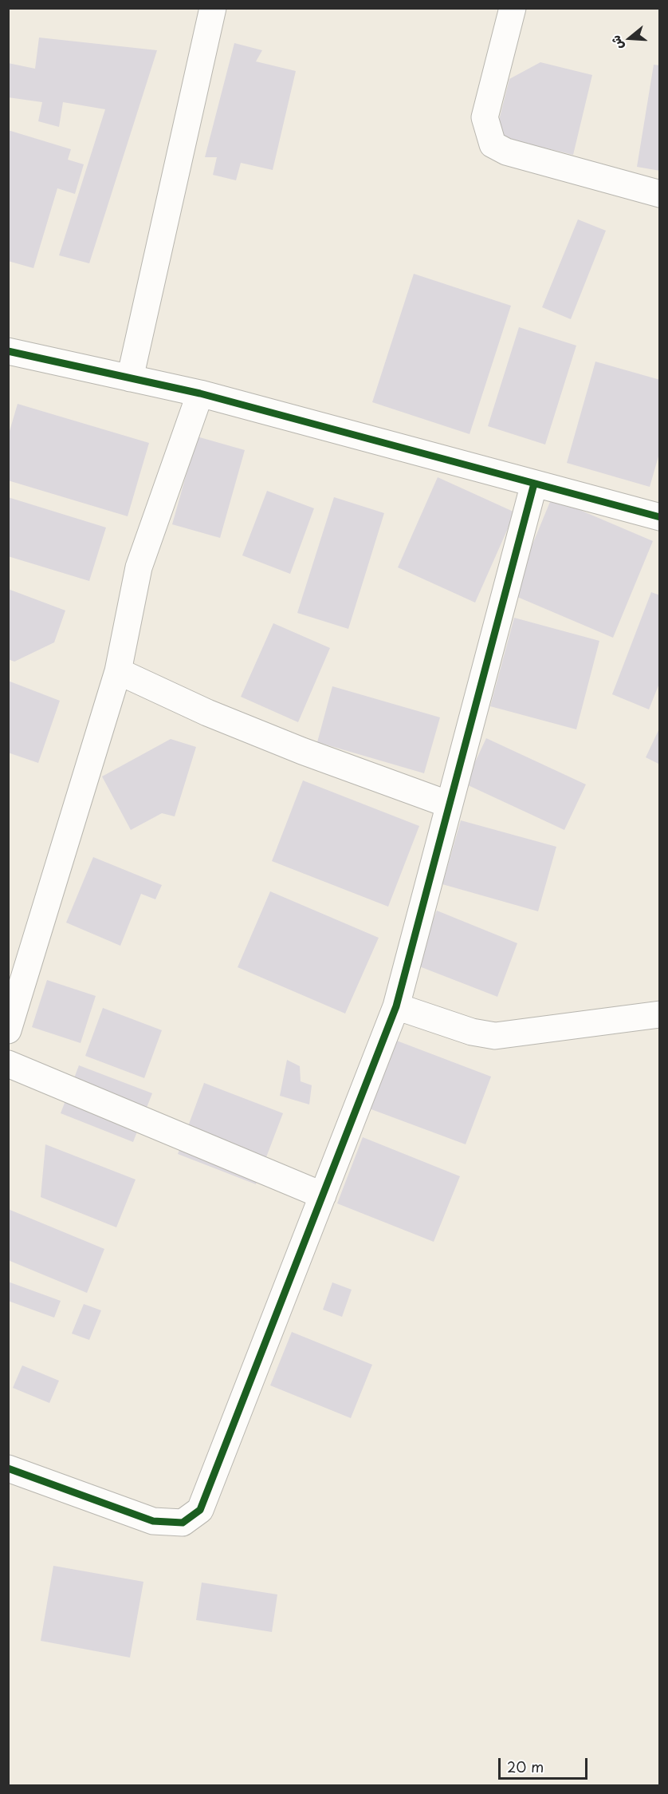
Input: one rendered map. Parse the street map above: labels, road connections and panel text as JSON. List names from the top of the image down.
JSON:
{
  "scale_bar": "20 m",
  "north": "left"
}
